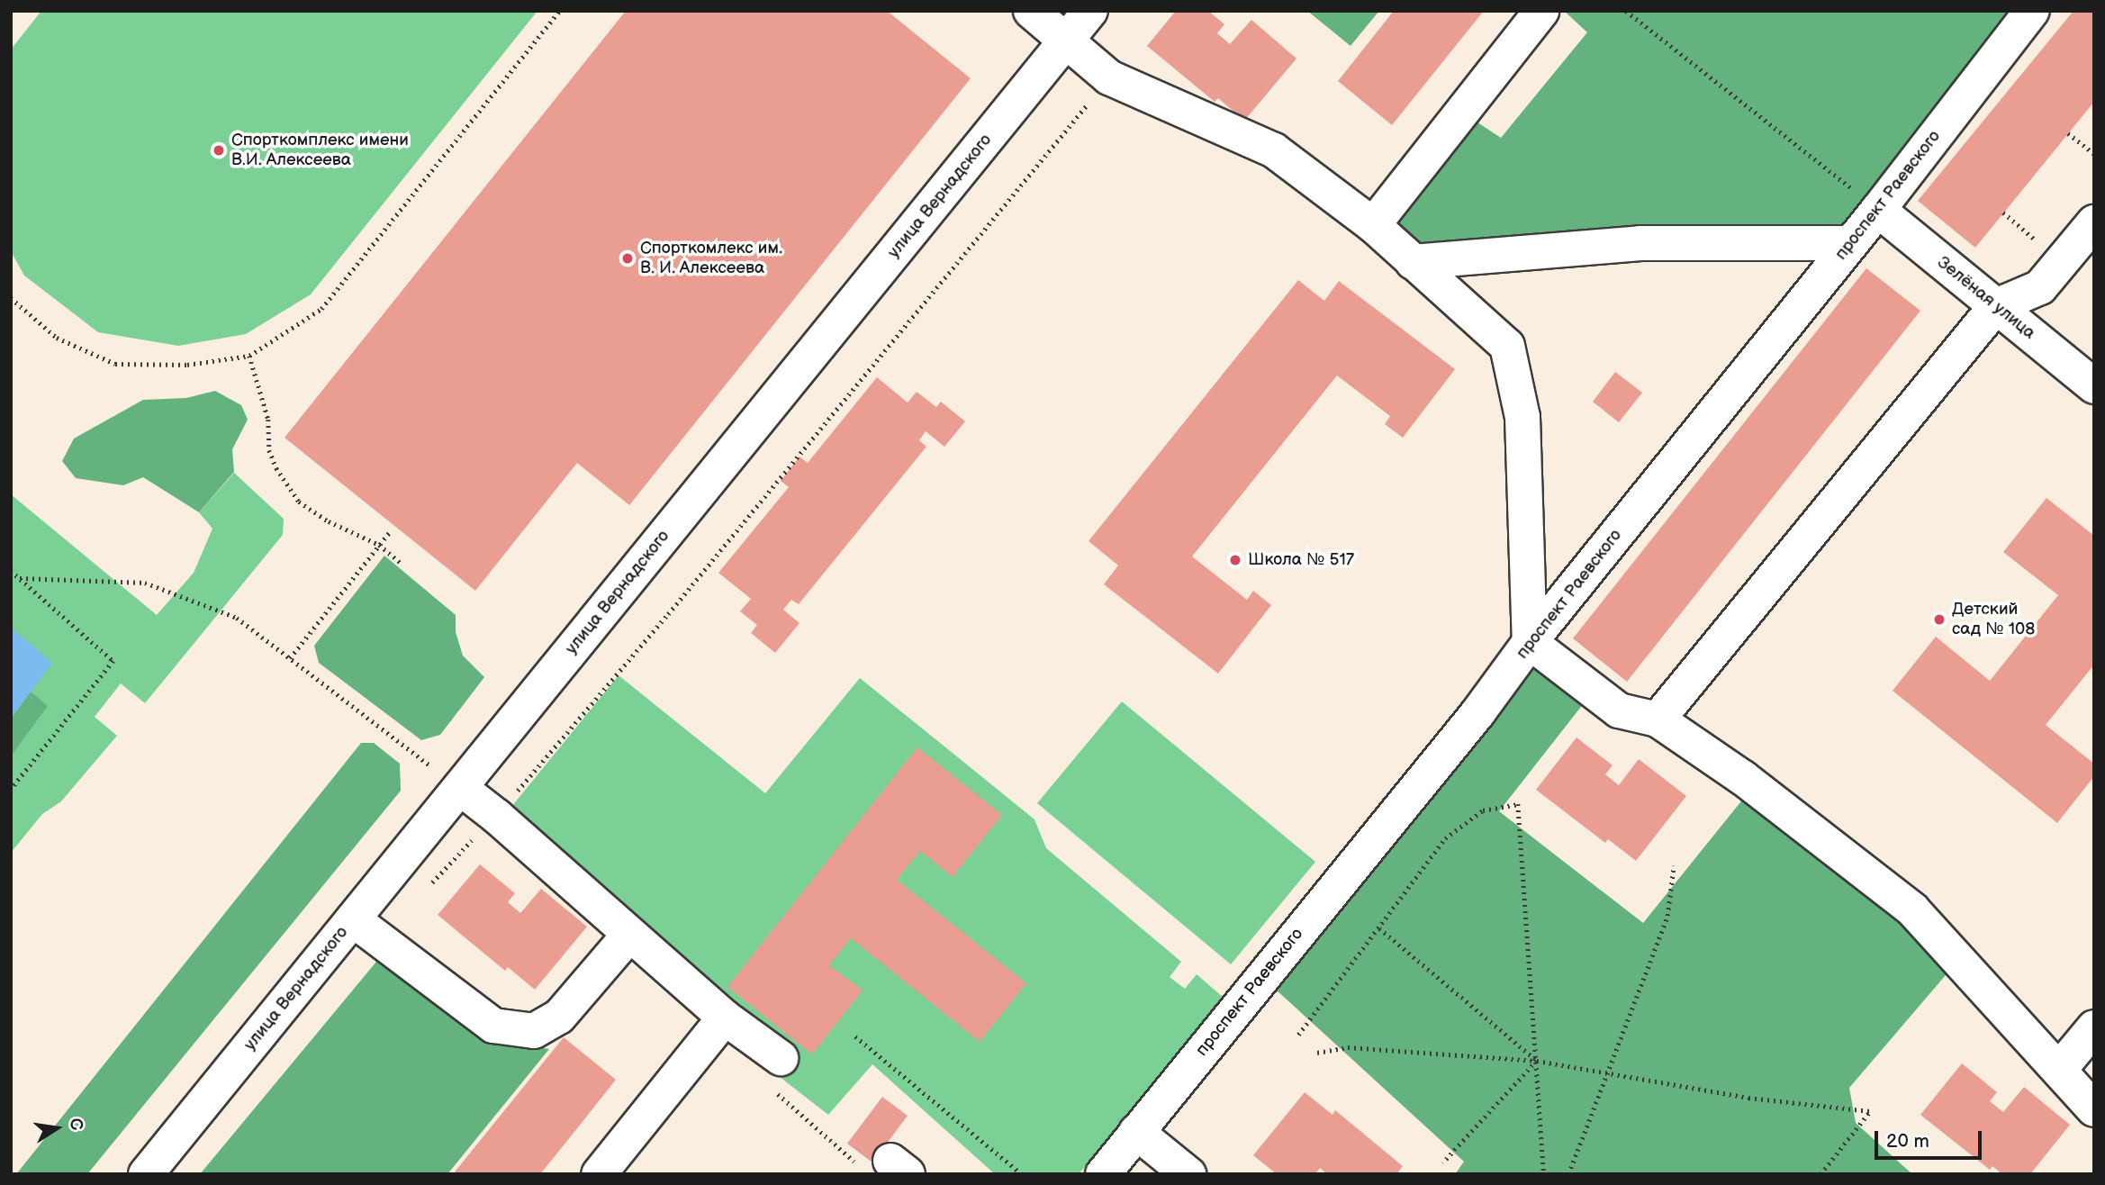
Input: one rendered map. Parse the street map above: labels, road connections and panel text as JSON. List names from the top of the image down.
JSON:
{
  "streets": {
    "street": ["проспект Раевского", "улица Вернадского", "Зелёная улица"]
  },
  "crossings": [
    ["проспект Раевского", "Зелёная улица"]
  ],
  "places": [
    "Спорткомплекс имени В.И. Алексеева",
    "Спорткомлекс им. В. И. Алексеева",
    "Школа № 517",
    "Детский сад № 108"
  ],
  "scale_bar": "20 m",
  "north": "right"
}
